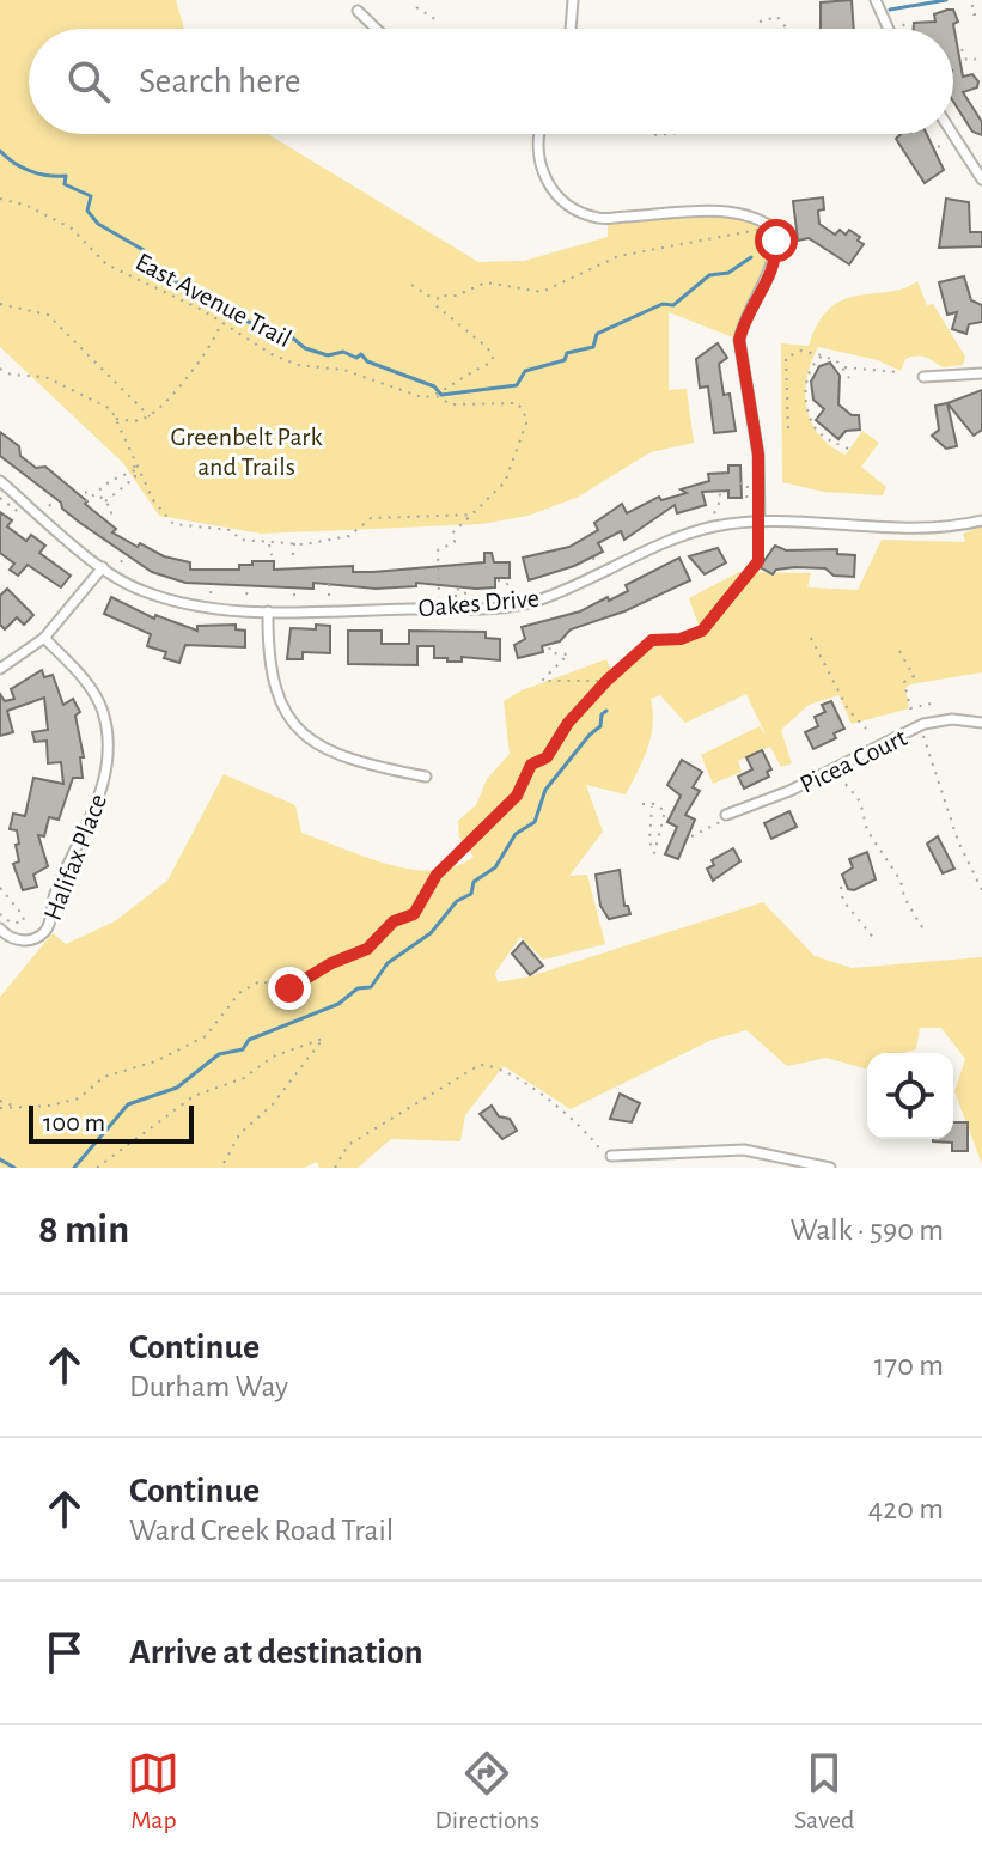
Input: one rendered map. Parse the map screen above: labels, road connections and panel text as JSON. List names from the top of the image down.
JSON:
{
  "streets": {
    "street": ["Oakes Drive", "Picea Court", "Halifax Place"],
    "path": ["East Avenue Trail"]
  },
  "parks": ["Greenbelt Park and Trails"],
  "scale_bar": "100 m",
  "page": {
    "search": "Search here",
    "scale": "100 m",
    "heading": ["8 min", "Walk · 590 m"],
    "list": [
      ["Continue", "Durham Way", "170 m"],
      ["Continue", "Ward Creek Road Trail", "420 m"],
      "Arrive at destination"
    ],
    "nav": ["Map", "Directions", "Saved"]
  }
}
